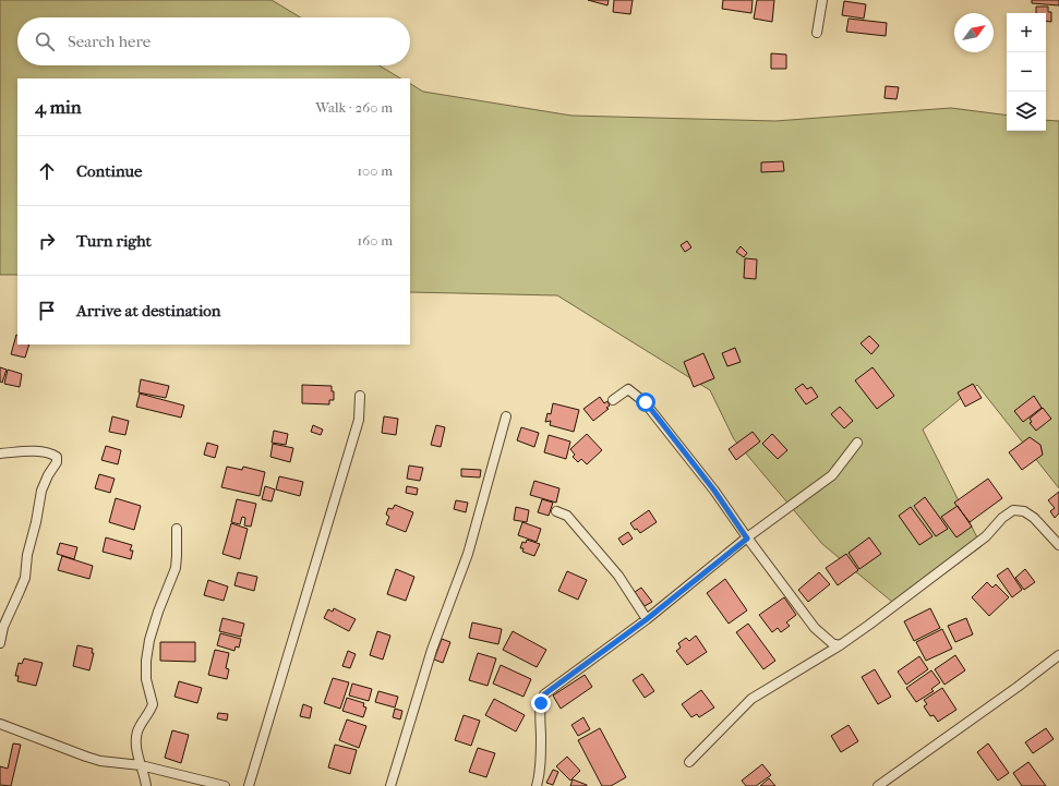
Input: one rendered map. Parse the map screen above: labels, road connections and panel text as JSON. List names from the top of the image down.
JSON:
{
  "north": "top right",
  "page": {
    "map_buttons": ["+", "−"],
    "search": "Search here",
    "heading": ["4 min", "Walk · 260 m"],
    "list": [
      ["Continue", "100 m"],
      ["Turn right", "160 m"],
      "Arrive at destination"
    ]
  }
}
